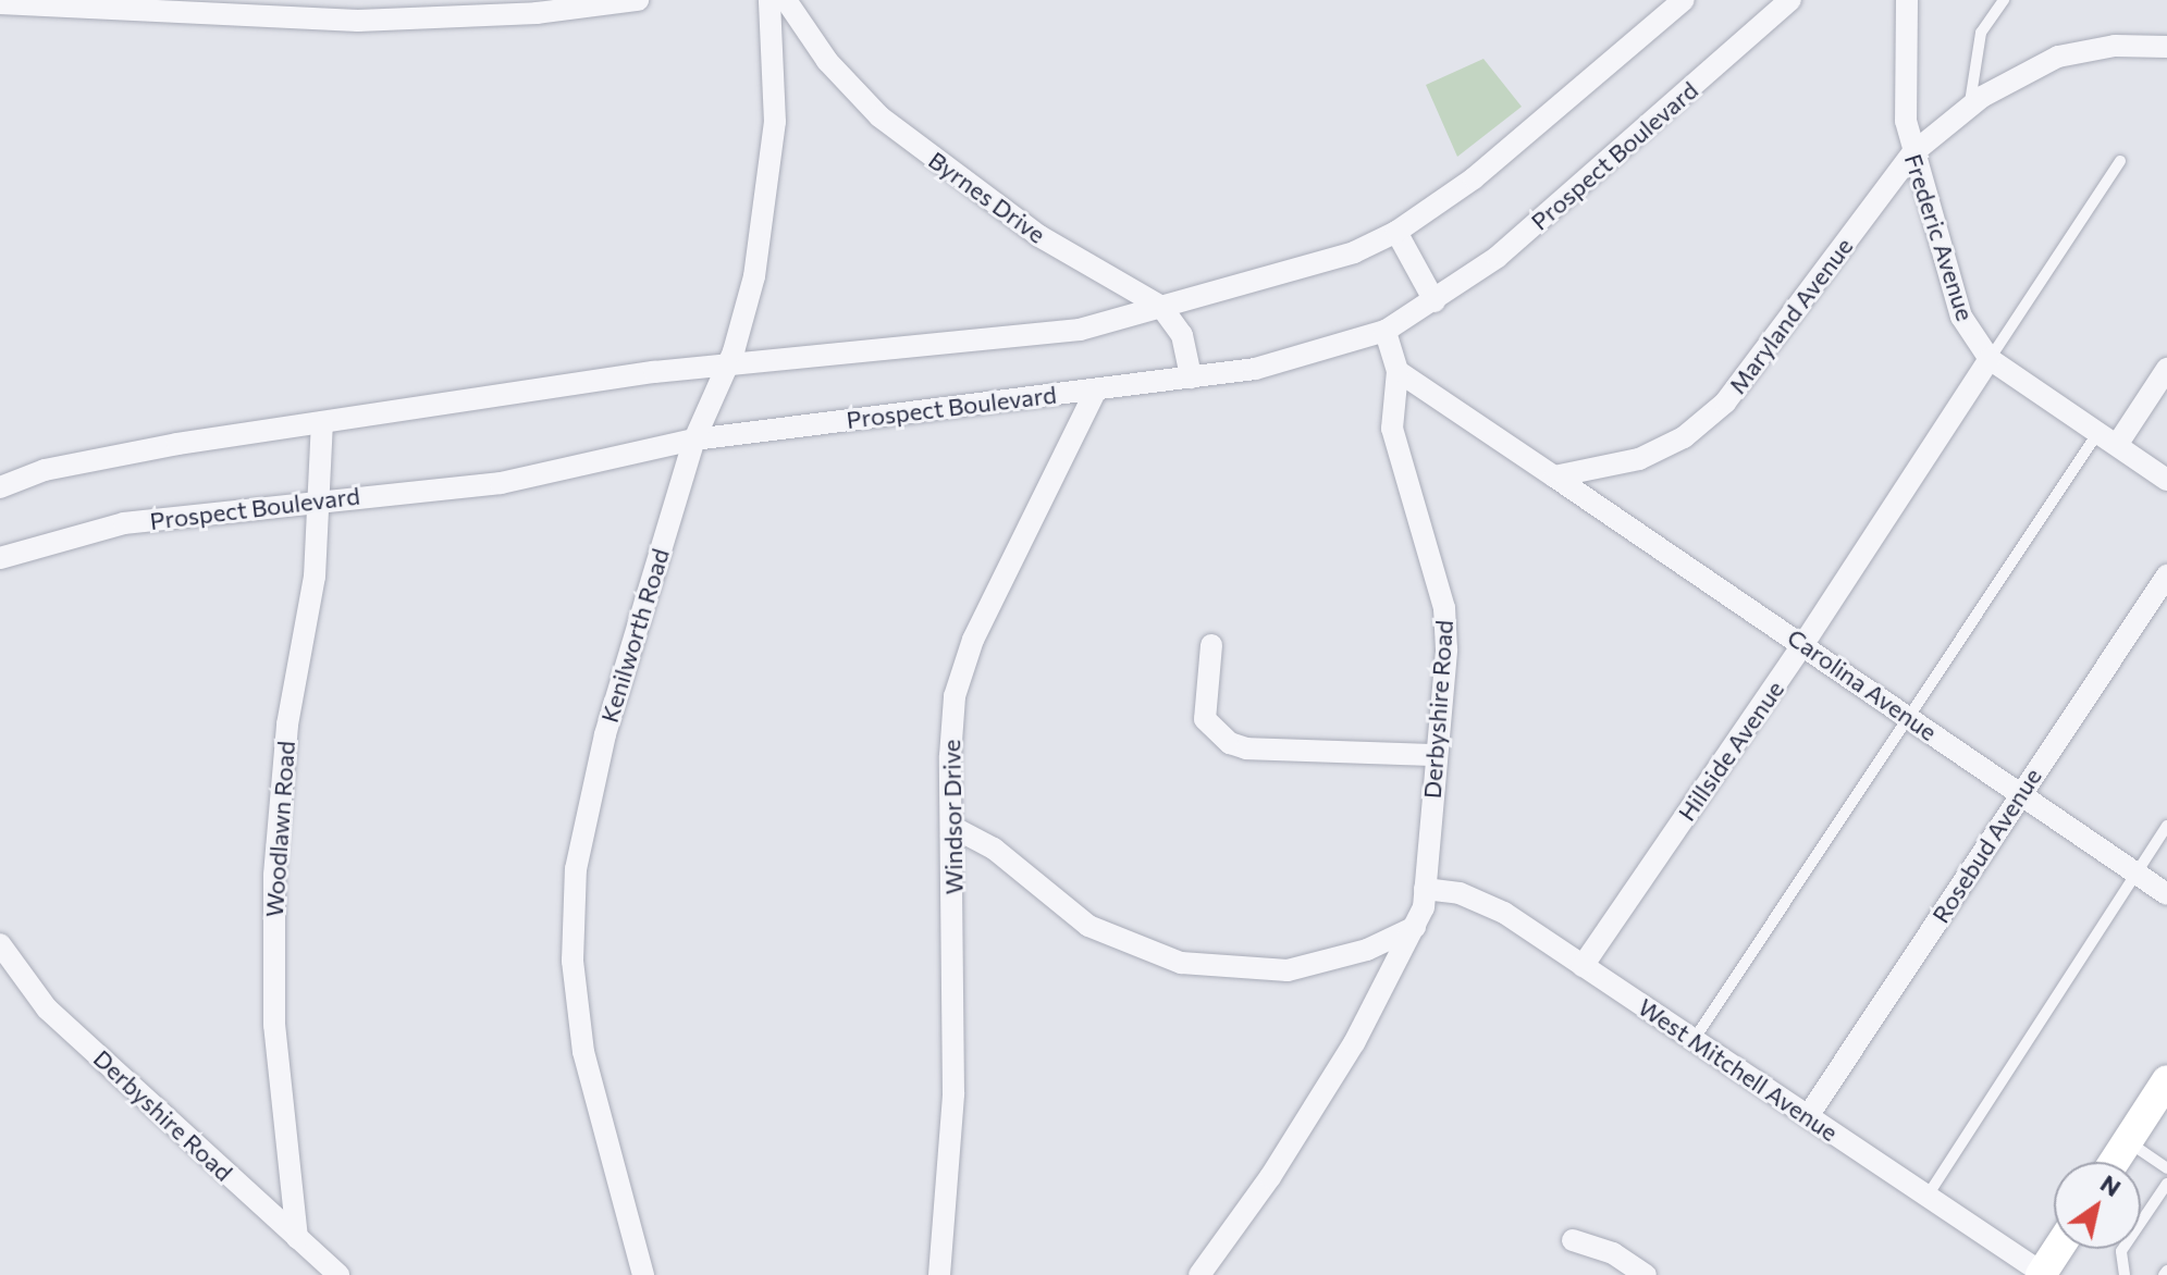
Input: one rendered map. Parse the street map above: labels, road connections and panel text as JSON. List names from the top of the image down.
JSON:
{
  "streets": {
    "street": [
      "Prospect Boulevard",
      "Byrnes Drive",
      "Frederic Avenue",
      "Maryland Avenue",
      "Kenilworth Road",
      "Carolina Avenue",
      "Derbyshire Road",
      "Hillside Avenue",
      "Windsor Drive",
      "Woodlawn Road",
      "Rosebud Avenue",
      "West Mitchell Avenue"
    ]
  },
  "crossings": [
    ["Prospect Boulevard", "Byrnes Drive"],
    ["Prospect Boulevard", "Kenilworth Road"],
    ["Prospect Boulevard", "Derbyshire Road"],
    ["Prospect Boulevard", "Windsor Drive"],
    ["Prospect Boulevard", "Woodlawn Road"],
    ["Frederic Avenue", "Maryland Avenue"],
    ["Frederic Avenue", "Hillside Avenue"],
    ["Maryland Avenue", "Carolina Avenue"],
    ["Carolina Avenue", "Hillside Avenue"],
    ["Carolina Avenue", "Rosebud Avenue"],
    ["Derbyshire Road", "Woodlawn Road"],
    ["Derbyshire Road", "West Mitchell Avenue"],
    ["Hillside Avenue", "West Mitchell Avenue"],
    ["Rosebud Avenue", "West Mitchell Avenue"]
  ],
  "north": "top right"
}
